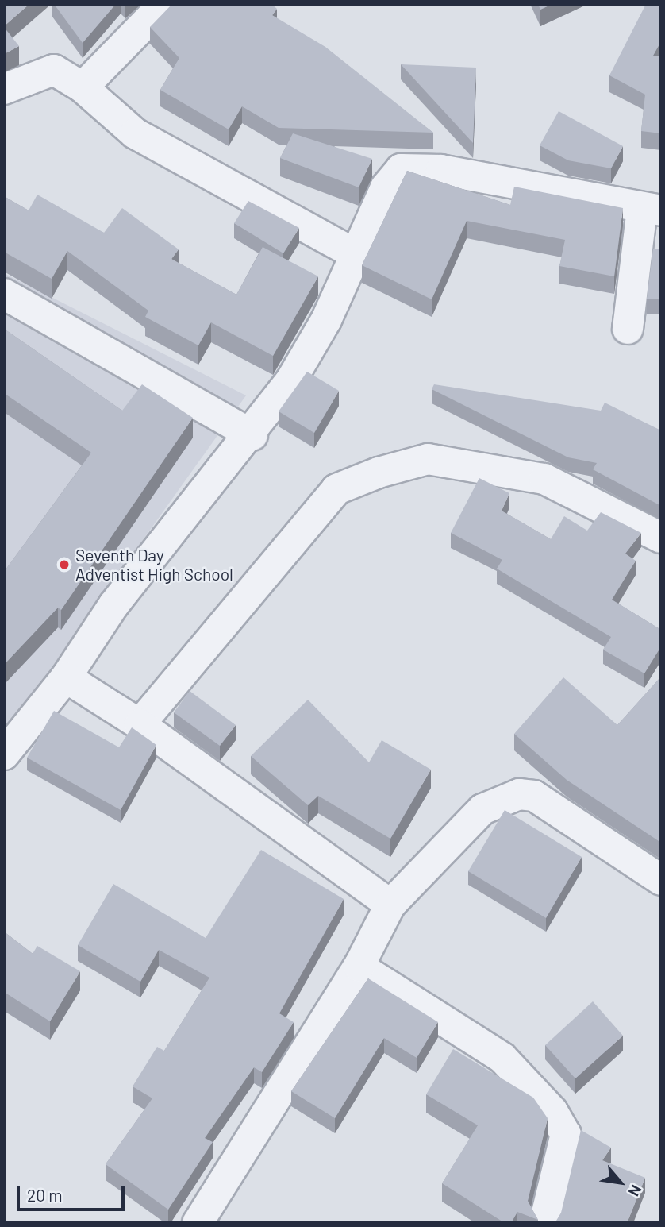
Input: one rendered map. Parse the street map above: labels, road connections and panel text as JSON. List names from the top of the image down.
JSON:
{
  "places": ["Seventh Day Adventist High School"],
  "scale_bar": "20 m",
  "north": "bottom right"
}
